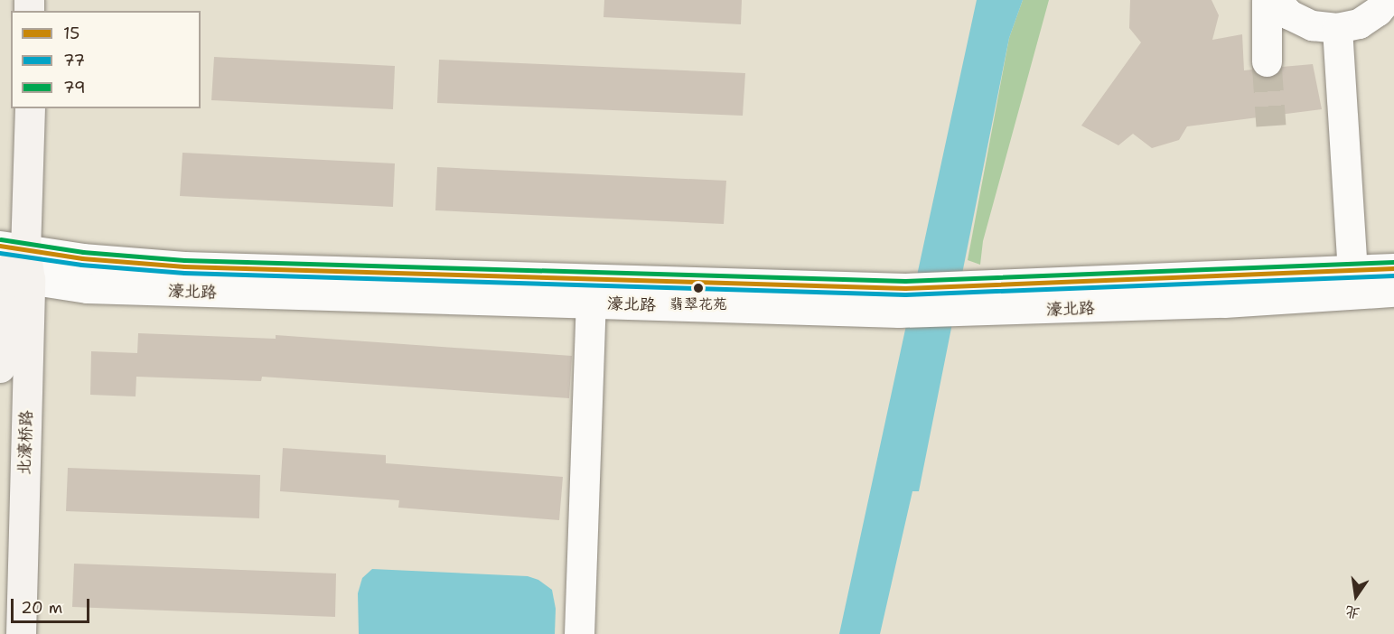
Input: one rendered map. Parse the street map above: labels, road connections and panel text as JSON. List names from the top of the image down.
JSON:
{
  "streets": {
    "main road": ["北濠桥路"],
    "street": ["濠北路"]
  },
  "crossings": [
    ["濠北路", "北濠桥路"]
  ],
  "places": ["翡翠花苑"],
  "lines": ["transit line 79", "transit line 15", "transit line 77"],
  "legend": ["15", "77", "79"],
  "scale_bar": "20 m",
  "north": "bottom"
}
